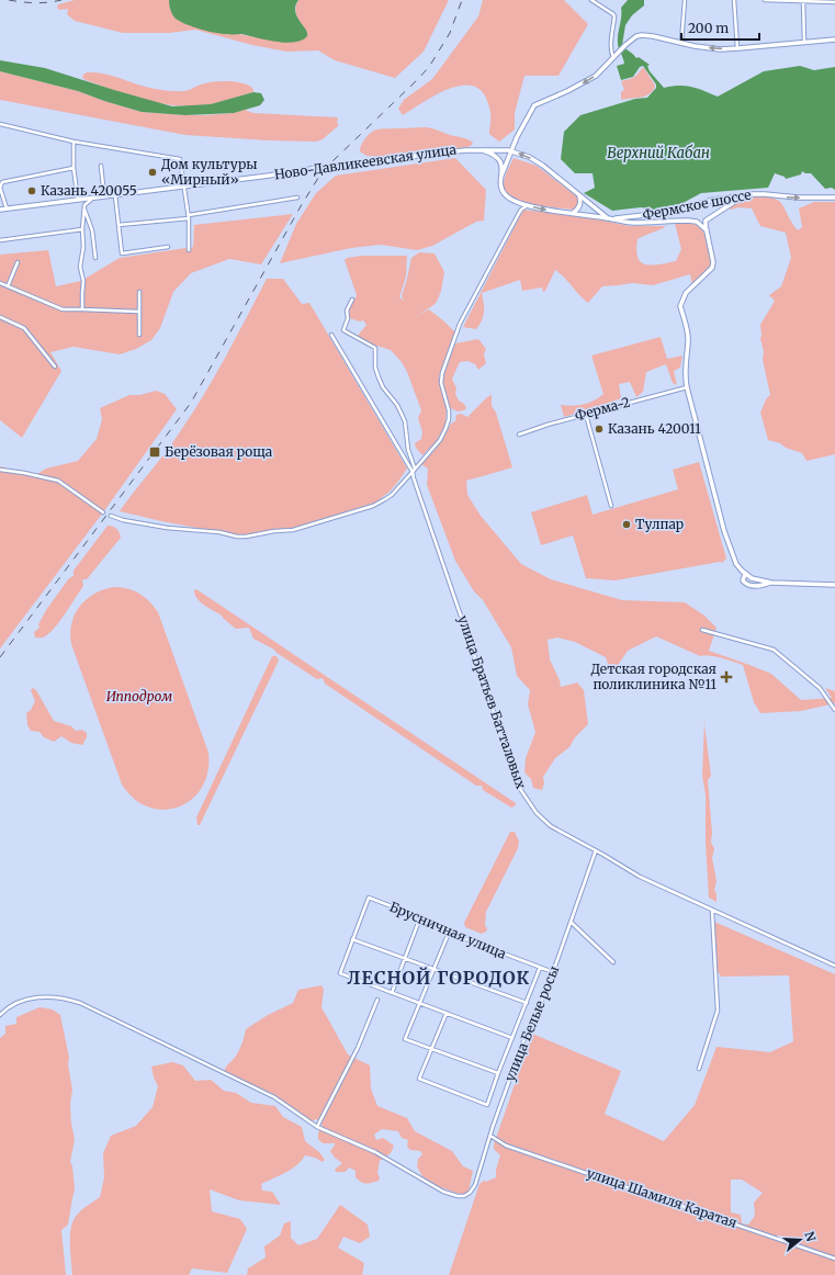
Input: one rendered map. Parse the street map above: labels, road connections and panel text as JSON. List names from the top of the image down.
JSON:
{
  "streets": {
    "street": [
      "Ново-Давликеевская улица",
      "Фермское шоссе",
      "Ферма-2",
      "улица Братьев Батталовых",
      "Брусничная улица",
      "улица Белые росы",
      "улица Шамиля Каратая"
    ]
  },
  "crossings": [
    ["Ново-Давликеевская улица", "Фермское шоссе"],
    ["улица Братьев Батталовых", "улица Белые росы"],
    ["Брусничная улица", "улица Белые росы"],
    ["улица Белые росы", "улица Шамиля Каратая"]
  ],
  "districts": ["ЛЕСНОЙ ГОРОДОК"],
  "water": ["Верхний Кабан"],
  "parks": ["Ипподром"],
  "places": {
    "other": [
      "Дом культуры «Мирный»",
      "Казань 420055",
      "Казань 420011",
      "Тулпар"
    ],
    "transit": ["Берёзовая роща"],
    "health": ["Детская городская поликлиника №11"]
  },
  "scale_bar": "200 m",
  "north": "right"
}
